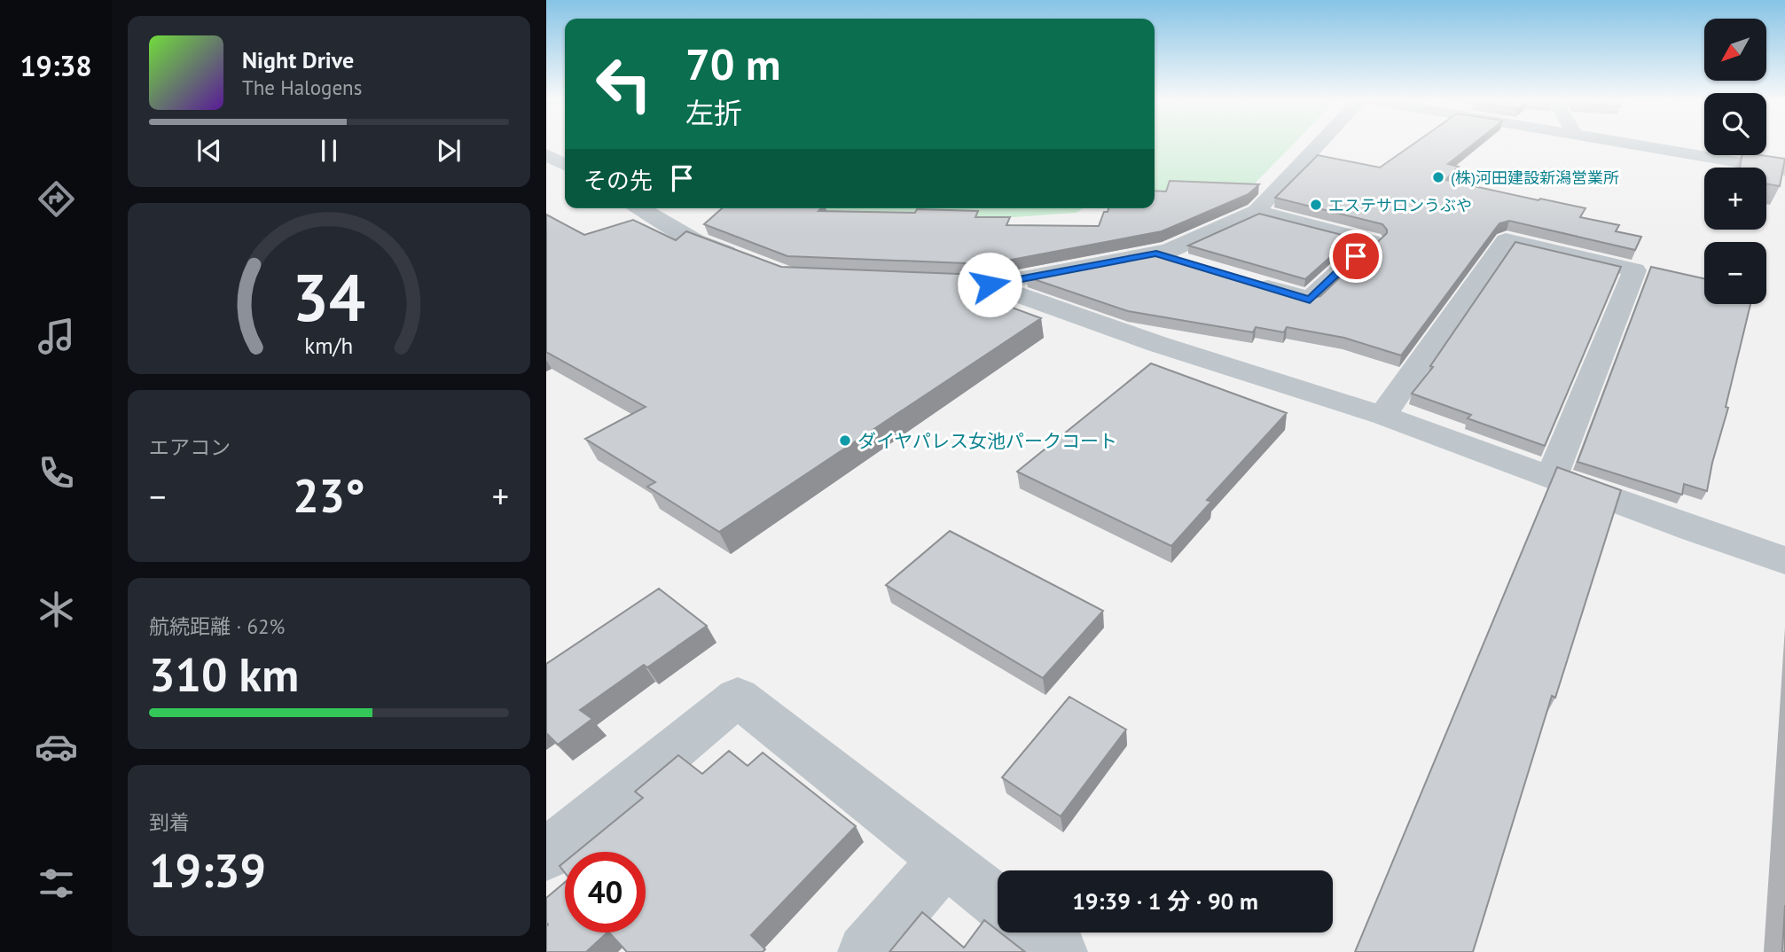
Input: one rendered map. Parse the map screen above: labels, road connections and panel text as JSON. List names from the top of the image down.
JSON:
{
  "places": ["(株)河田建設新潟営業所", "エステサロンうぶや", "ダイヤパレス女池パークコート"],
  "north": "bottom left",
  "page": {
    "tabs": "19:38",
    "map_buttons": ["+", "−"],
    "turn": ["70 m", "左折"],
    "song": ["Night Drive", "The Halogens"],
    "then": "その先",
    "tile": [
      "エアコン",
      ["航続距離 · 62%", "310 km"],
      ["到着", "19:39"]
    ],
    "heat": ["−", "23°", "+"],
    "limit": "40",
    "trip": "19:39 · 1 分 · 90 m",
    "gauge": ["34", "km/h"]
  }
}
